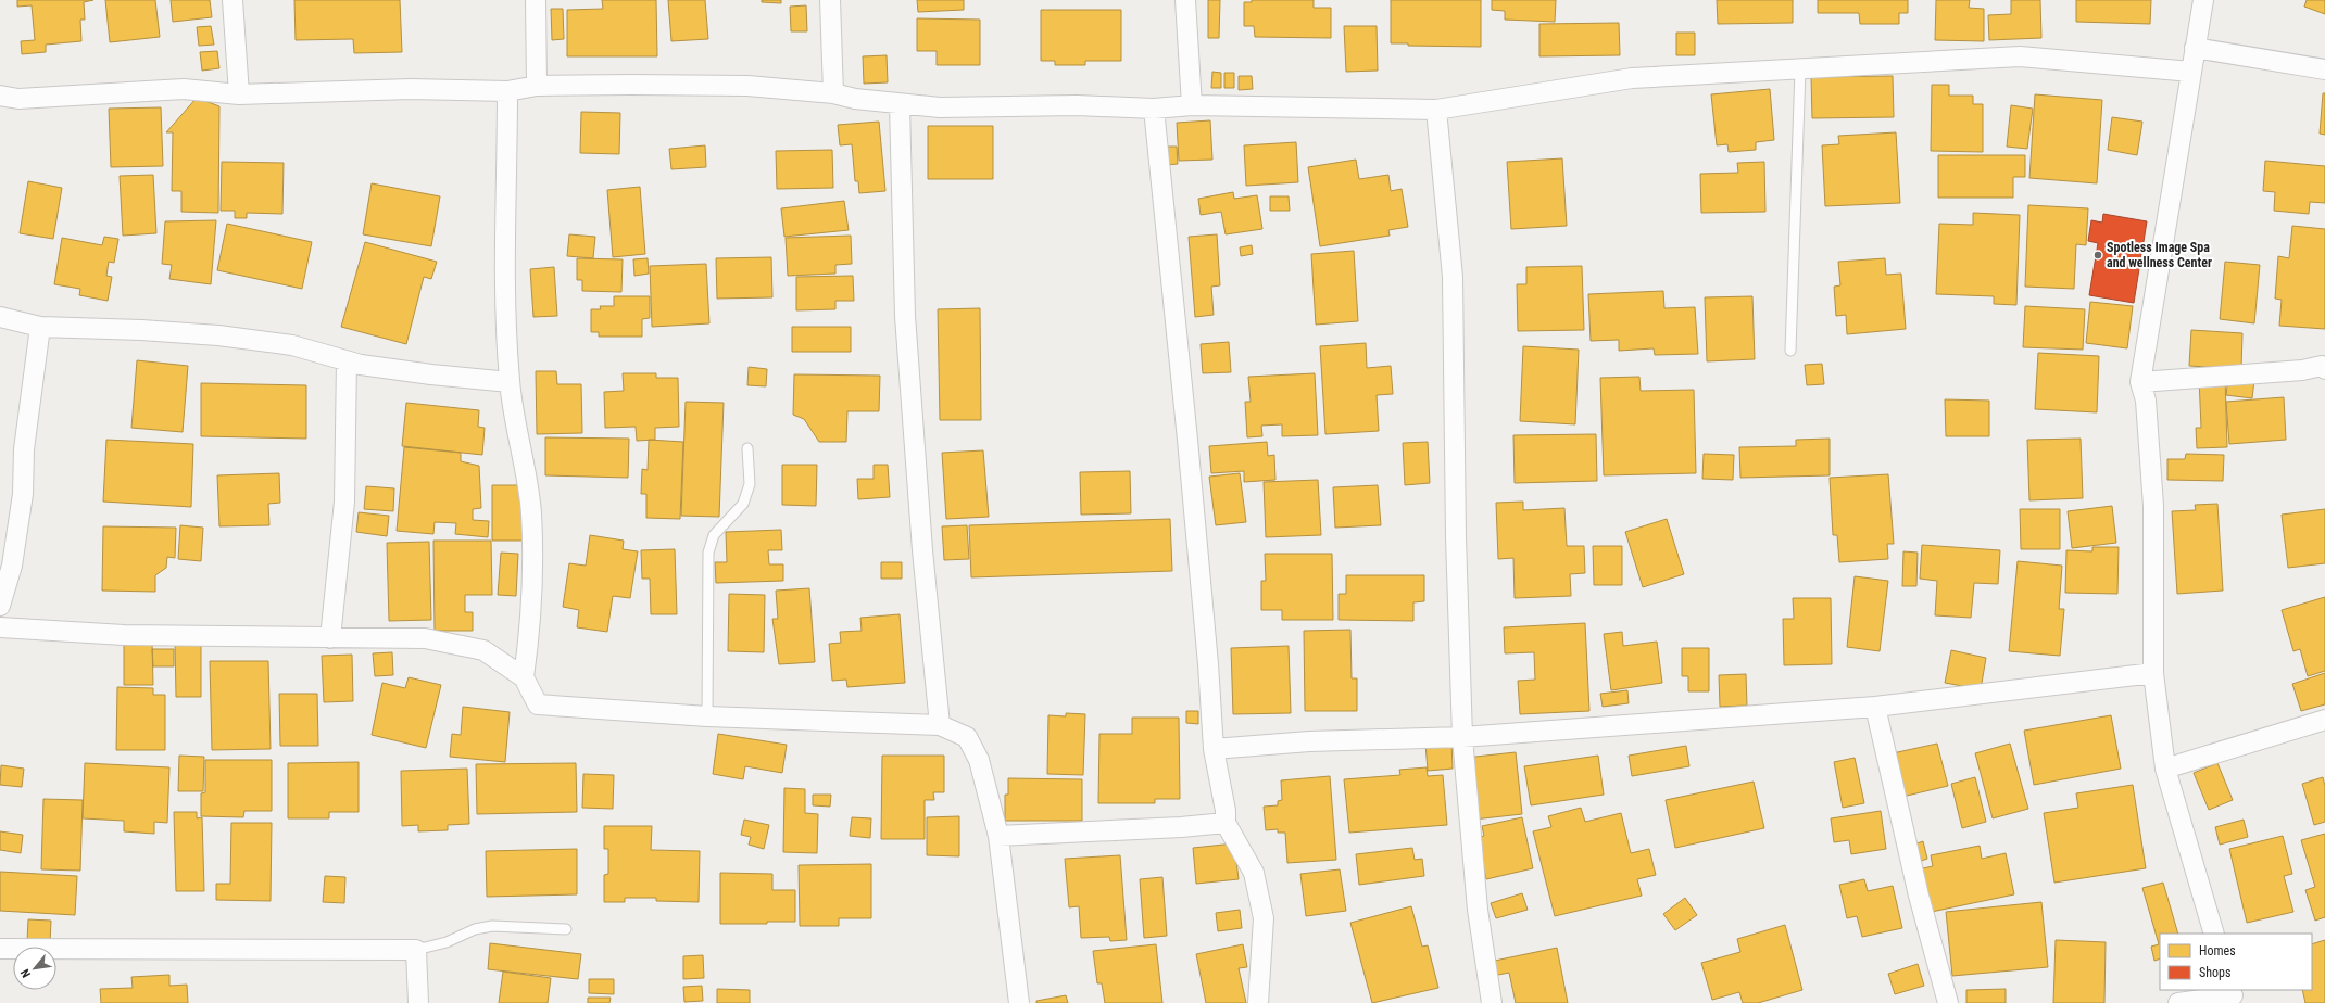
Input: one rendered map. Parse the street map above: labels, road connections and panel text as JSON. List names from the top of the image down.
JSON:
{
  "places": ["Spotless Image Spa and wellness Center"],
  "legend": ["Homes", "Shops"],
  "north": "bottom left"
}
